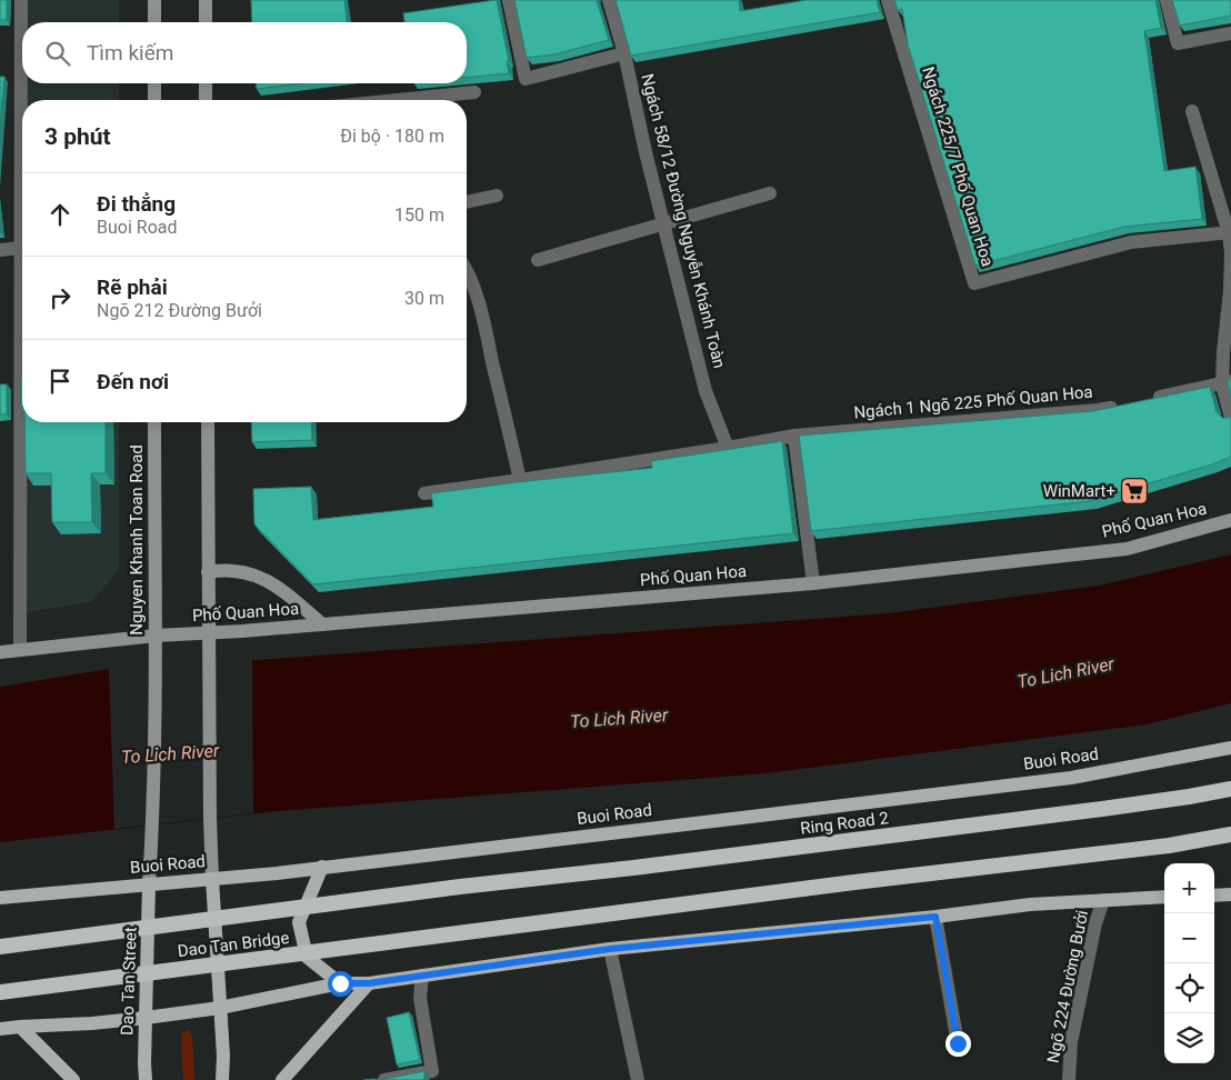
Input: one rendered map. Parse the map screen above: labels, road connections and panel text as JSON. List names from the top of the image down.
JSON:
{
  "streets": {
    "highway": ["Ring Road 2", "Dao Tan Bridge"],
    "main road": [
      "Phố Quan Hoa",
      "Nguyen Khanh Toan Road",
      "Buoi Road",
      "Dao Tan Street"
    ],
    "street": [
      "Ngách 225/7 Phố Quan Hoa",
      "Ngách 58/12 Đường Nguyễn Khánh Toàn",
      "Ngách 1 Ngõ 225 Phố Quan Hoa",
      "Ngõ 224 Đường Bưởi"
    ]
  },
  "crossings": [
    ["Ngách 58/12 Đường Nguyễn Khánh Toàn", "Ngách 1 Ngõ 225 Phố Quan Hoa"],
    ["Phố Quan Hoa", "Nguyen Khanh Toan Road"],
    ["Nguyen Khanh Toan Road", "Buoi Road"],
    ["Nguyen Khanh Toan Road", "Dao Tan Street"],
    ["Buoi Road", "Dao Tan Street"],
    ["Ring Road 2", "Dao Tan Bridge"]
  ],
  "water": ["To Lich River"],
  "places": {
    "supermarket": ["WinMart+"]
  },
  "page": {
    "search": "Tìm kiếm",
    "heading": ["3 phút", "Đi bộ · 180 m"],
    "list": [
      ["Đi thẳng", "Buoi Road", "150 m"],
      ["Rẽ phải", "Ngõ 212 Đường Bưởi", "30 m"],
      "Đến nơi"
    ],
    "map_buttons": ["+", "−"]
  }
}
